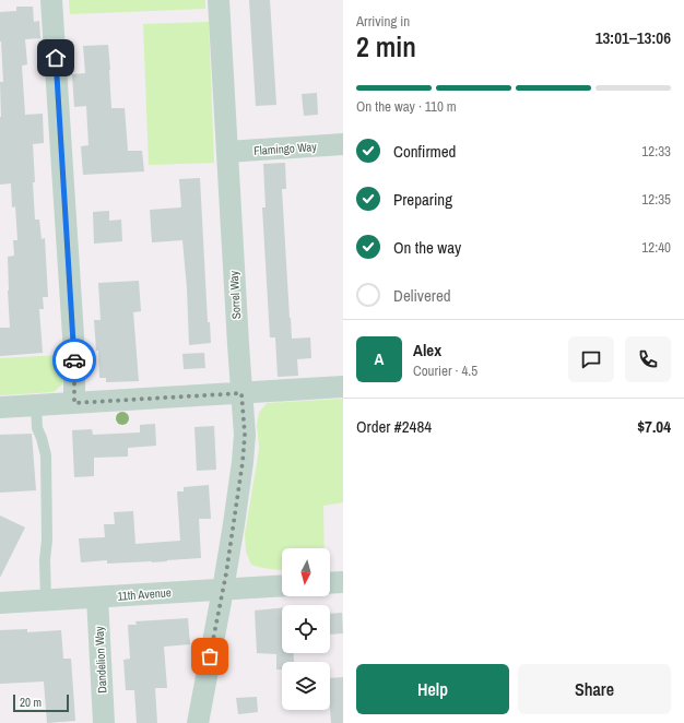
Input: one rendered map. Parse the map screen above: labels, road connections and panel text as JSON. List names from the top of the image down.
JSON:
{
  "streets": {
    "street": [
      "Flamingo Way",
      "Sorrel Way",
      "11th Avenue",
      "Dandelion Way"
    ]
  },
  "crossings": [
    ["Flamingo Way", "Sorrel Way"],
    ["Sorrel Way", "11th Avenue"],
    ["11th Avenue", "Dandelion Way"]
  ],
  "scale_bar": "20 m",
  "north": "bottom",
  "page": {
    "heading": ["2 min", "Arriving in", "13:01–13:06"],
    "panel": [
      "Alex",
      "Courier · 4.5",
      "Order #2484",
      "$7.04"
    ],
    "bar": "On the way · 110 m",
    "list": [
      ["Confirmed", "12:33"],
      ["Preparing", "12:35"],
      ["On the way", "12:40"],
      "Delivered"
    ],
    "round": "A",
    "buttons": ["Help", "Share"],
    "scale": "20 m"
  }
}
